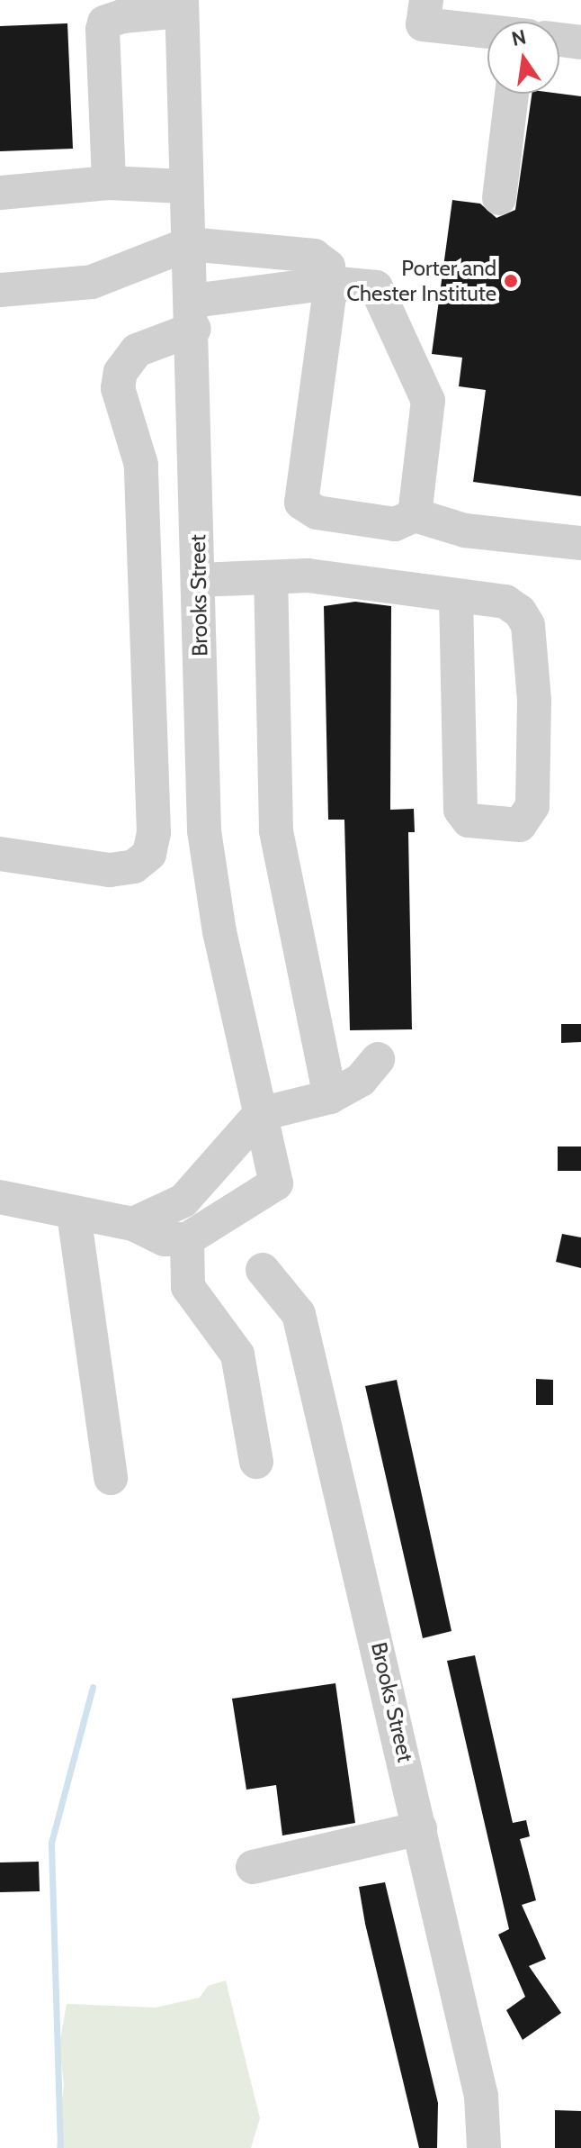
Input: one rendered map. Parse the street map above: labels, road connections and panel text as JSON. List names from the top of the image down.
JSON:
{
  "streets": {
    "street": ["Brooks Street"]
  },
  "places": ["Porter and Chester Institute"],
  "north": "top"
}
